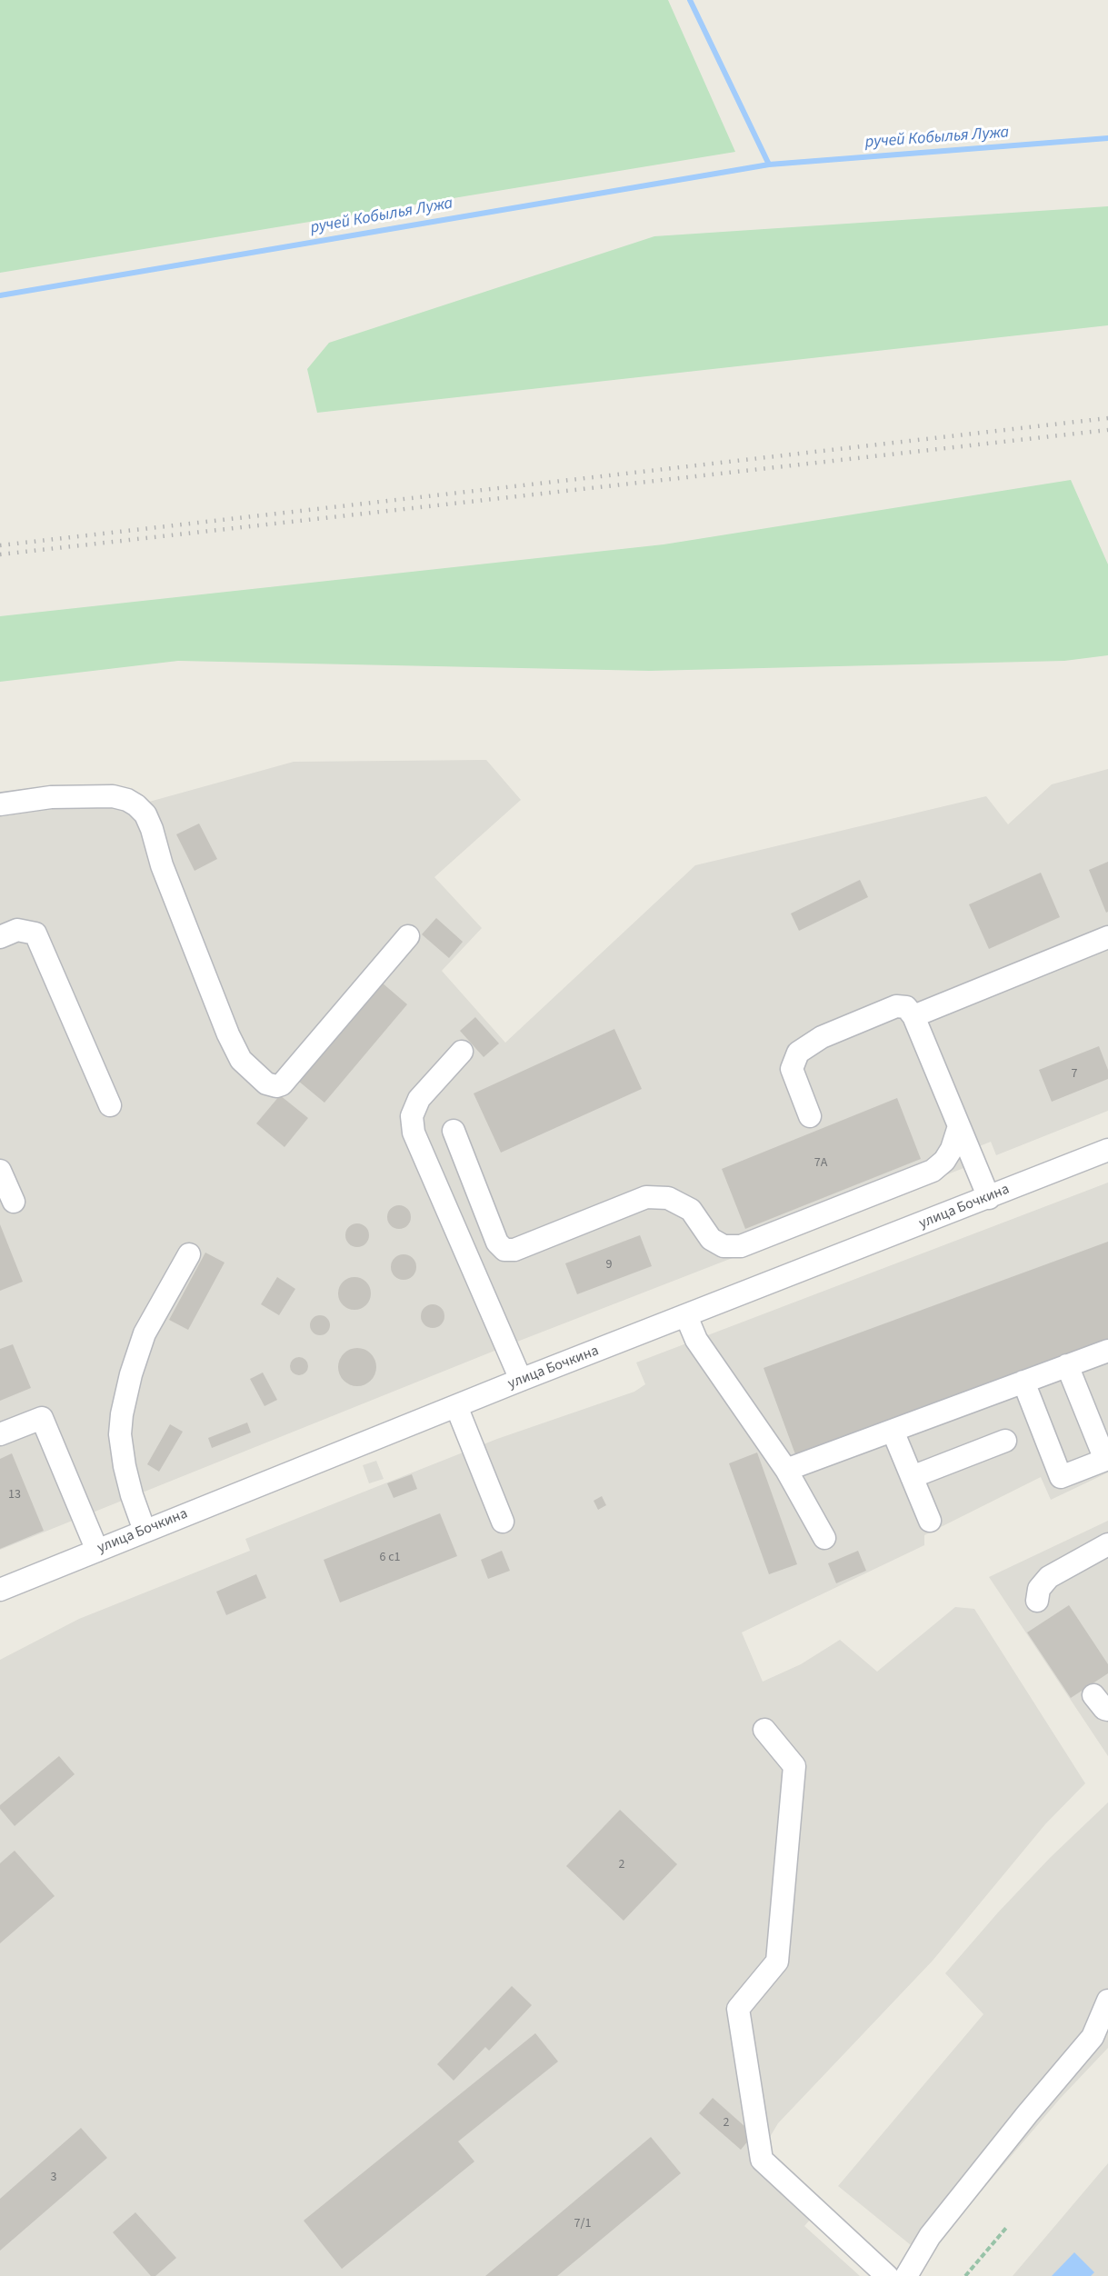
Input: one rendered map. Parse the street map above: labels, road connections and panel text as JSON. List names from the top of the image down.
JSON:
{
  "streets": {
    "street": ["улица Бочкина"]
  },
  "water": ["ручей Кобылья Лужа"],
  "house_numbers": [
    "7",
    "7А",
    "9",
    "13",
    "6 с1",
    "2",
    "2",
    "3",
    "7/1"
  ]
}
